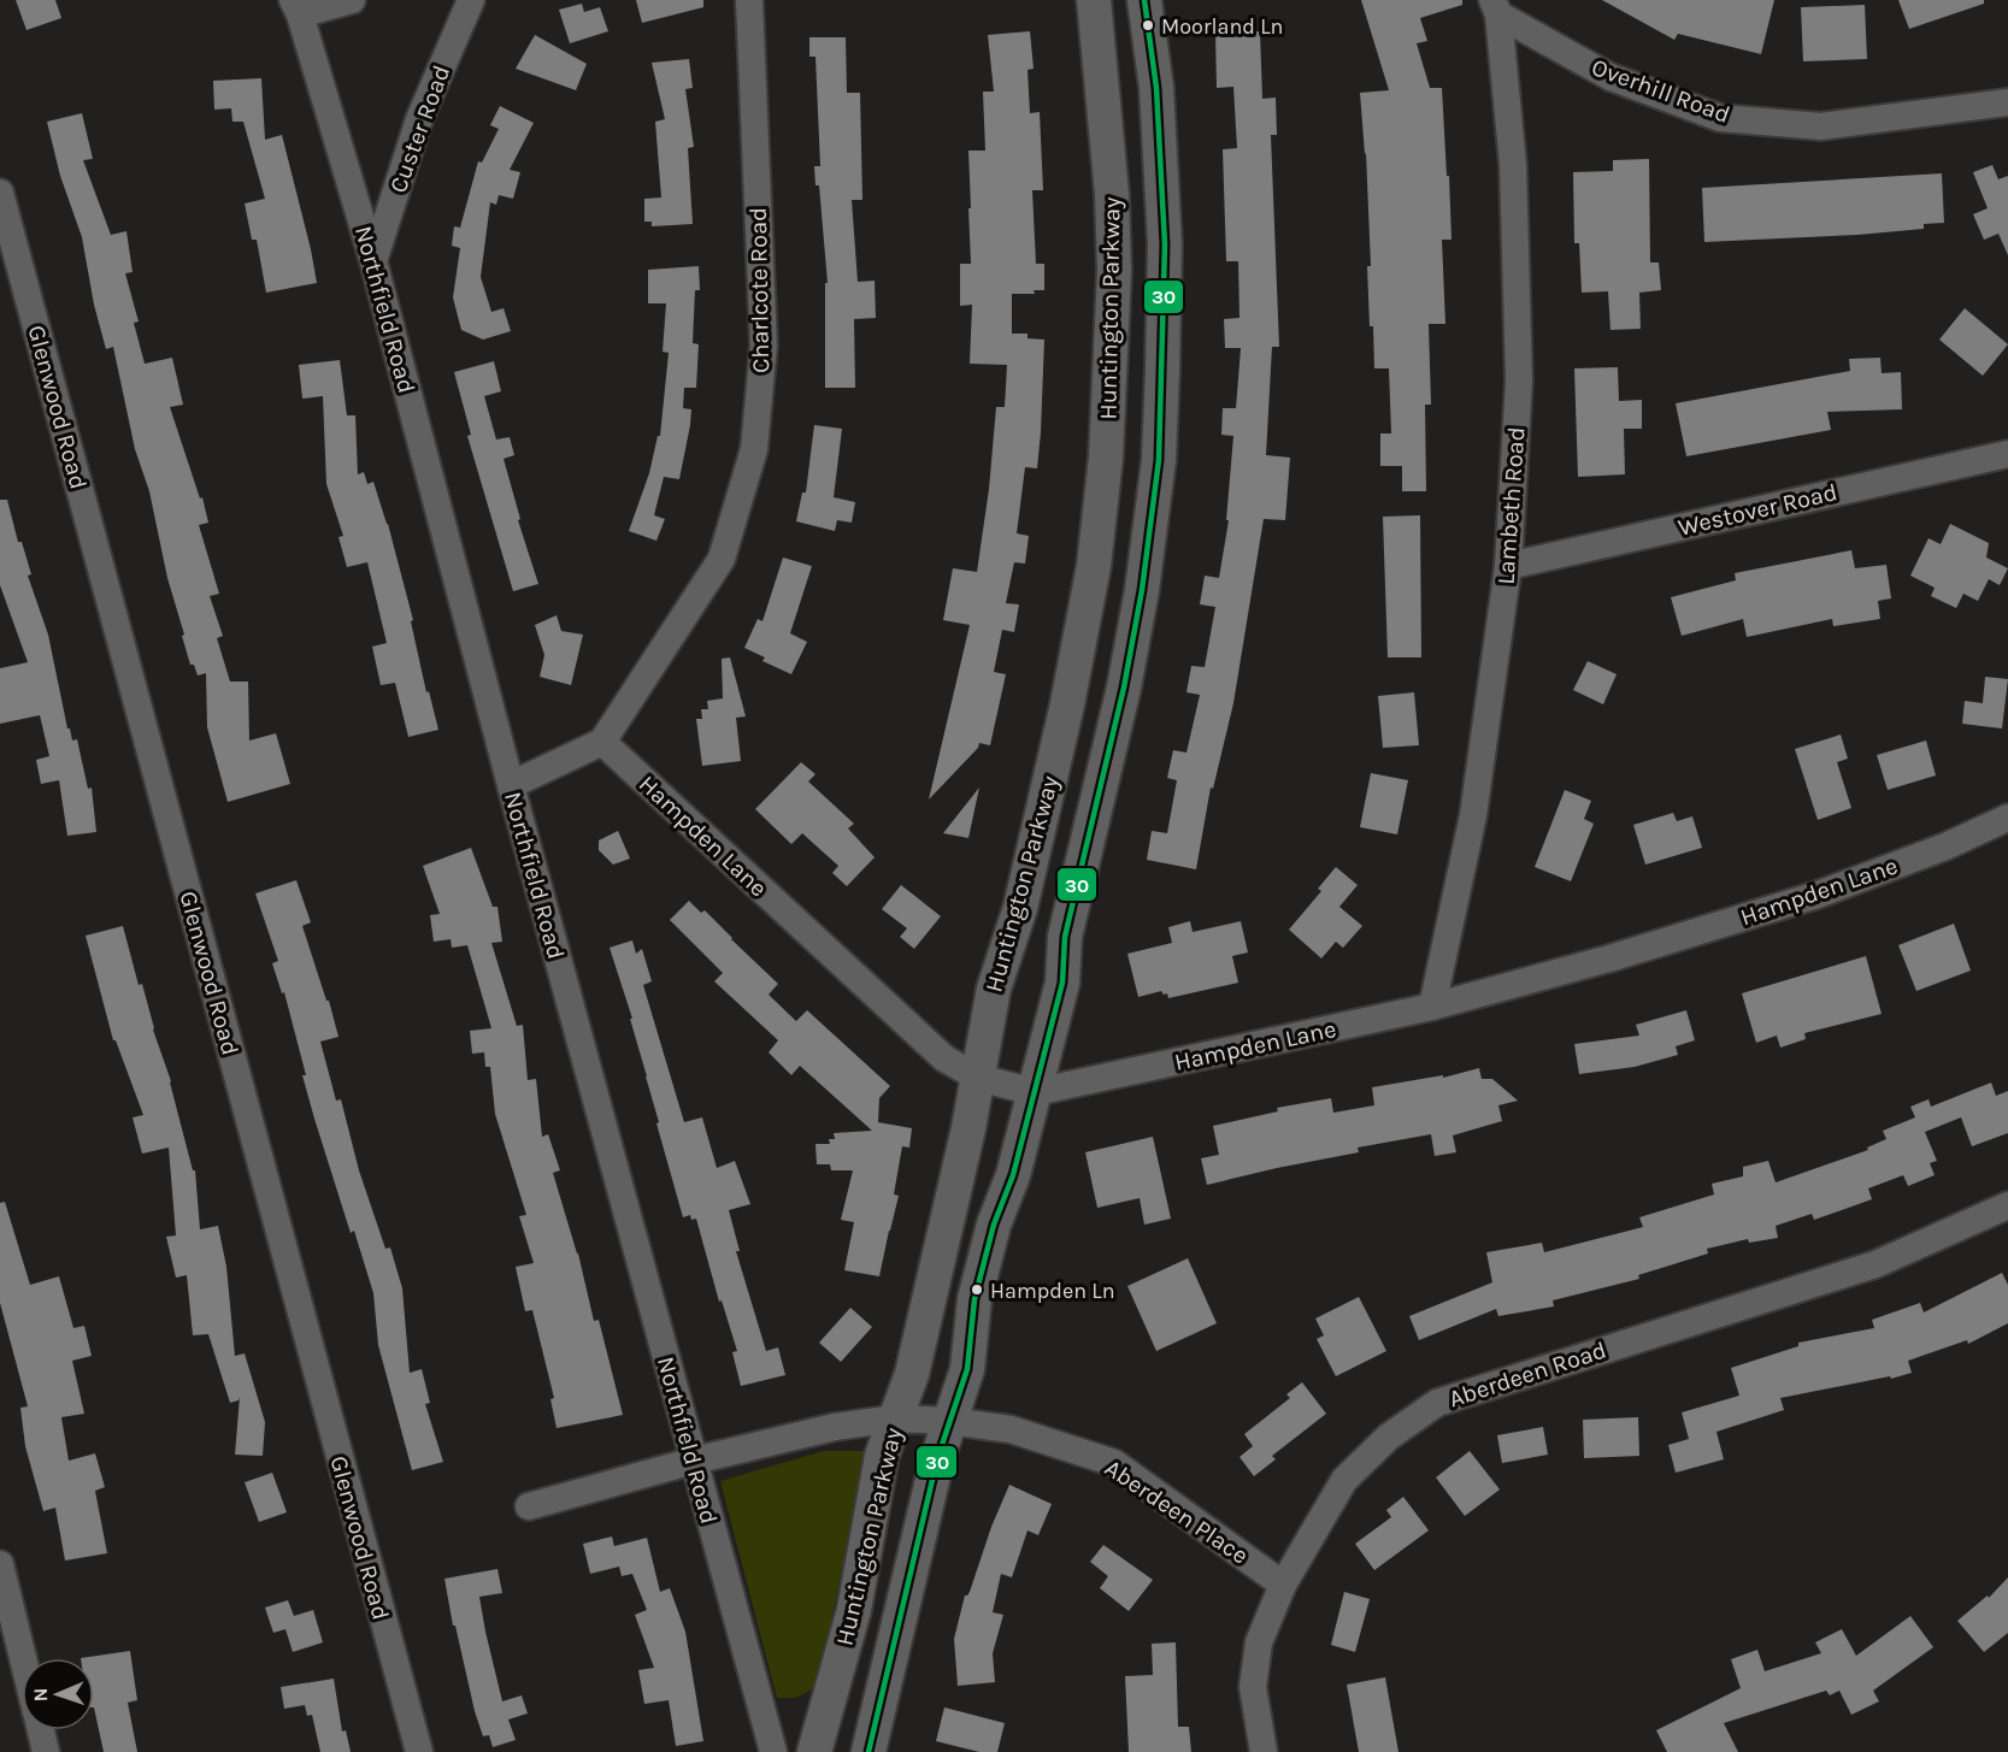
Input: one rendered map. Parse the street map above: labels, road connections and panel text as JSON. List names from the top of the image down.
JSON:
{
  "streets": {
    "street": [
      "Overhill Road",
      "Custer Road",
      "Charlcote Road",
      "Huntington Parkway",
      "Northfield Road",
      "Glenwood Road",
      "Lambeth Road",
      "Westover Road",
      "Hampden Lane",
      "Aberdeen Road",
      "Aberdeen Place"
    ]
  },
  "crossings": [
    ["Overhill Road", "Lambeth Road"],
    ["Custer Road", "Northfield Road"],
    ["Charlcote Road", "Hampden Lane"],
    ["Huntington Parkway", "Hampden Lane"],
    ["Huntington Parkway", "Aberdeen Place"],
    ["Northfield Road", "Aberdeen Place"],
    ["Lambeth Road", "Westover Road"],
    ["Lambeth Road", "Hampden Lane"],
    ["Aberdeen Road", "Aberdeen Place"]
  ],
  "places": ["Moorland Ln", "Hampden Ln"],
  "lines": ["transit line 30"],
  "north": "left"
}
